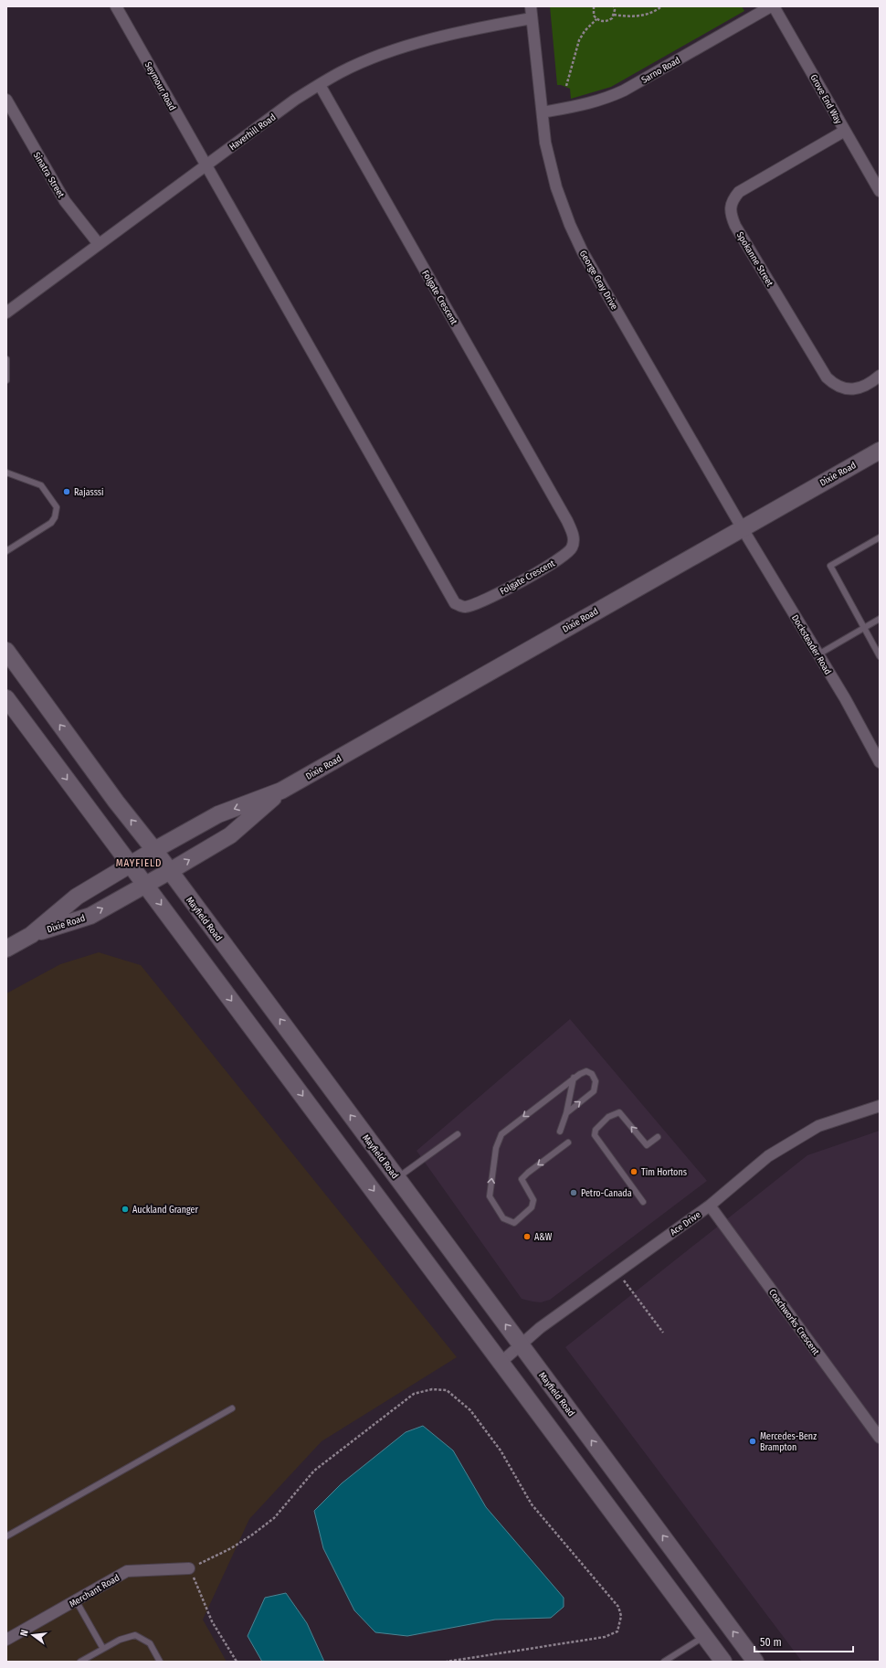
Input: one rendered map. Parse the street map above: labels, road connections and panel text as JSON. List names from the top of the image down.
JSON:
{
  "streets": {
    "main road": ["Dixie Road", "Mayfield Road"],
    "street": [
      "Sarno Road",
      "Seymour Road",
      "Grove End Way",
      "Haverhill Road",
      "Sinatra Street",
      "Spokanne Street",
      "George Gray Drive",
      "Folgate Crescent",
      "Docksteader Road",
      "Ace Drive",
      "Coachworks Crescent",
      "Merchant Road"
    ]
  },
  "crossings": [
    ["Sarno Road", "George Gray Drive"],
    ["Seymour Road", "Haverhill Road"],
    ["Seymour Road", "Folgate Crescent"],
    ["Grove End Way", "Spokanne Street"],
    ["Haverhill Road", "Sinatra Street"],
    ["Haverhill Road", "George Gray Drive"],
    ["Haverhill Road", "Folgate Crescent"],
    ["George Gray Drive", "Dixie Road"],
    ["George Gray Drive", "Docksteader Road"],
    ["Dixie Road", "Docksteader Road"],
    ["Dixie Road", "Mayfield Road"],
    ["Mayfield Road", "Ace Drive"],
    ["Ace Drive", "Coachworks Crescent"]
  ],
  "districts": ["MAYFIELD"],
  "places": [
    "Rajasssi",
    "Tim Hortons",
    "Petro-Canada",
    "Auckland Granger",
    "A&W",
    "Mercedes-Benz Brampton"
  ],
  "scale_bar": "50 m",
  "north": "left"
}
